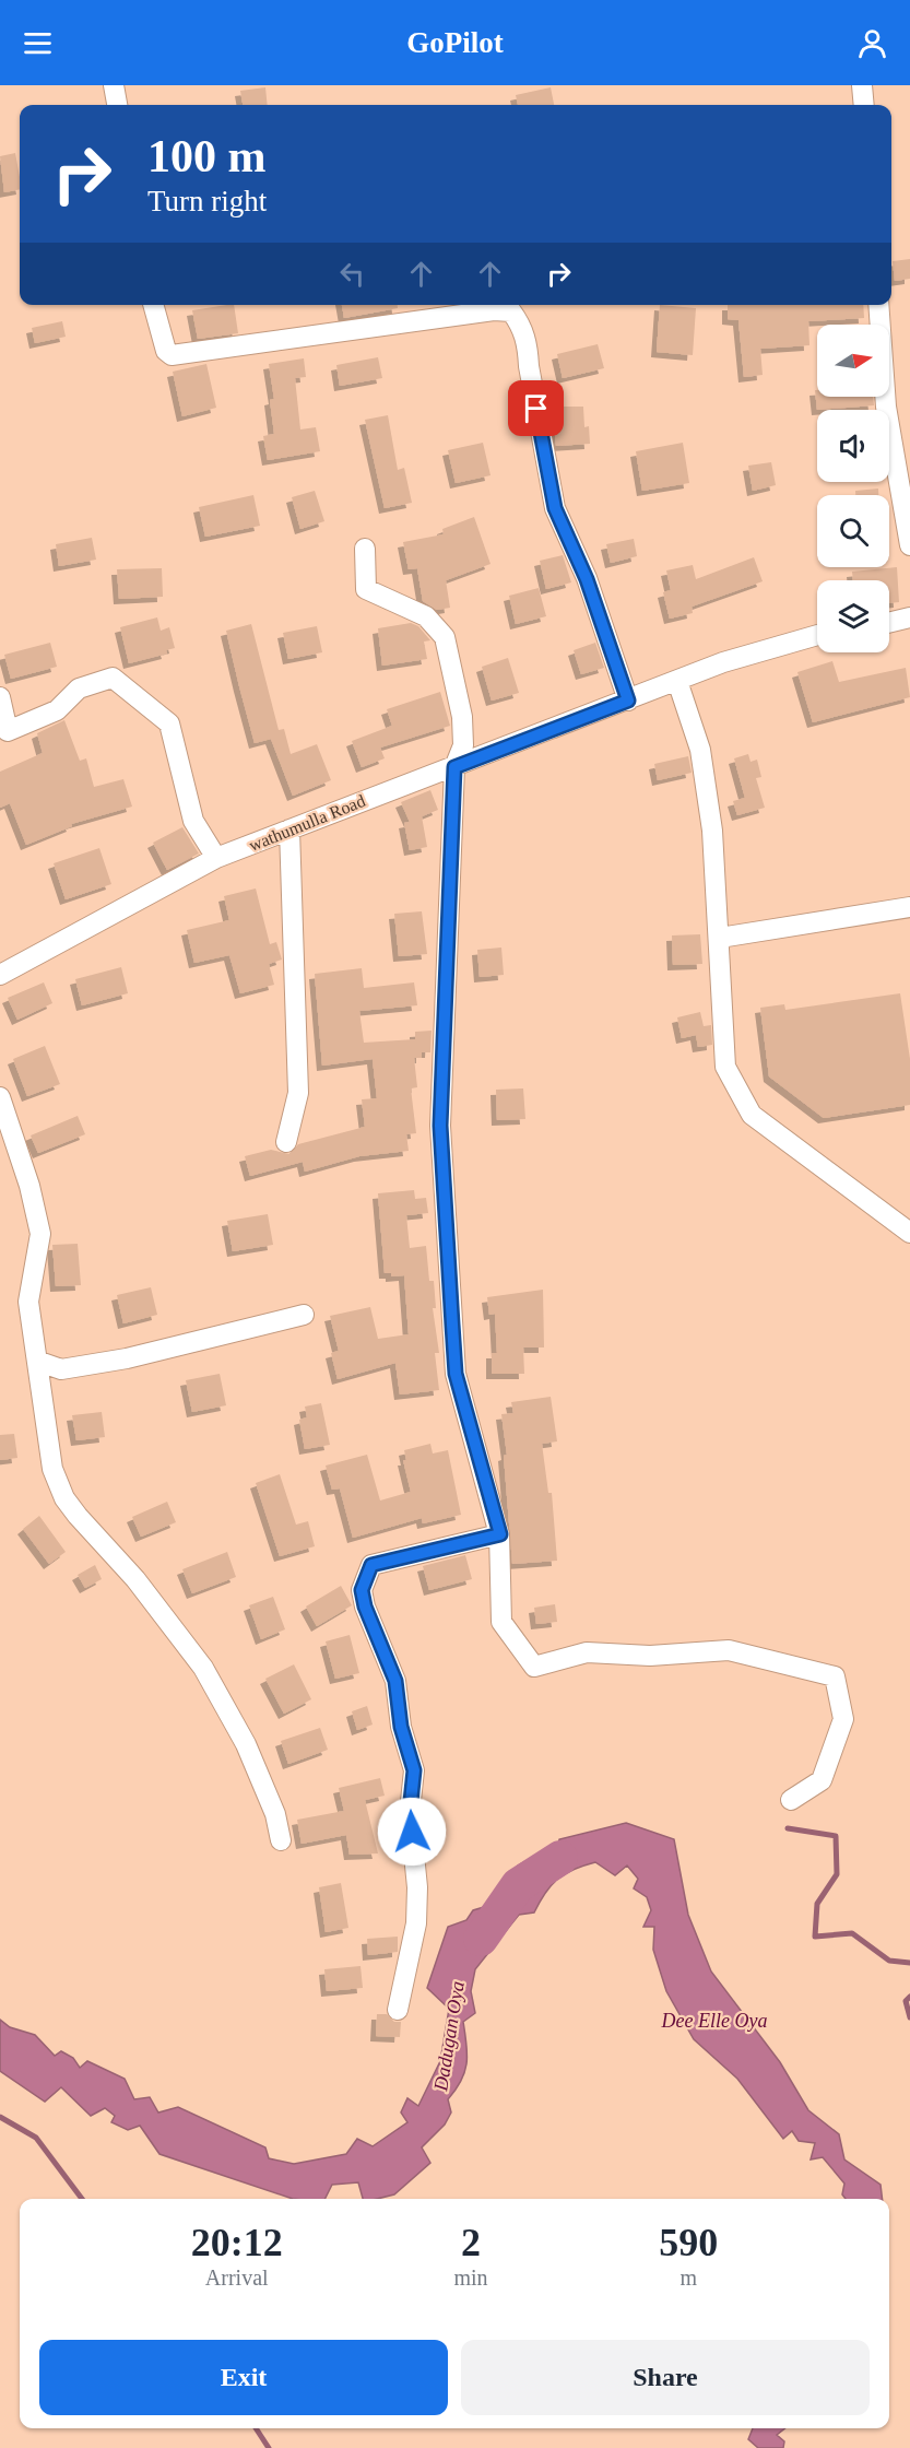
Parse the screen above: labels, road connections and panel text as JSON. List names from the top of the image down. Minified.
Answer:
{"streets":{"street":["wathumulla Road"]},"water":["Dee Elle Oya","Dadugan Oya"],"north":"right","page":{"header":"GoPilot","turn":["100 m","Turn right"],"eta":["20:12","Arrival","2","min","590","m"],"buttons":["Exit","Share"]}}
